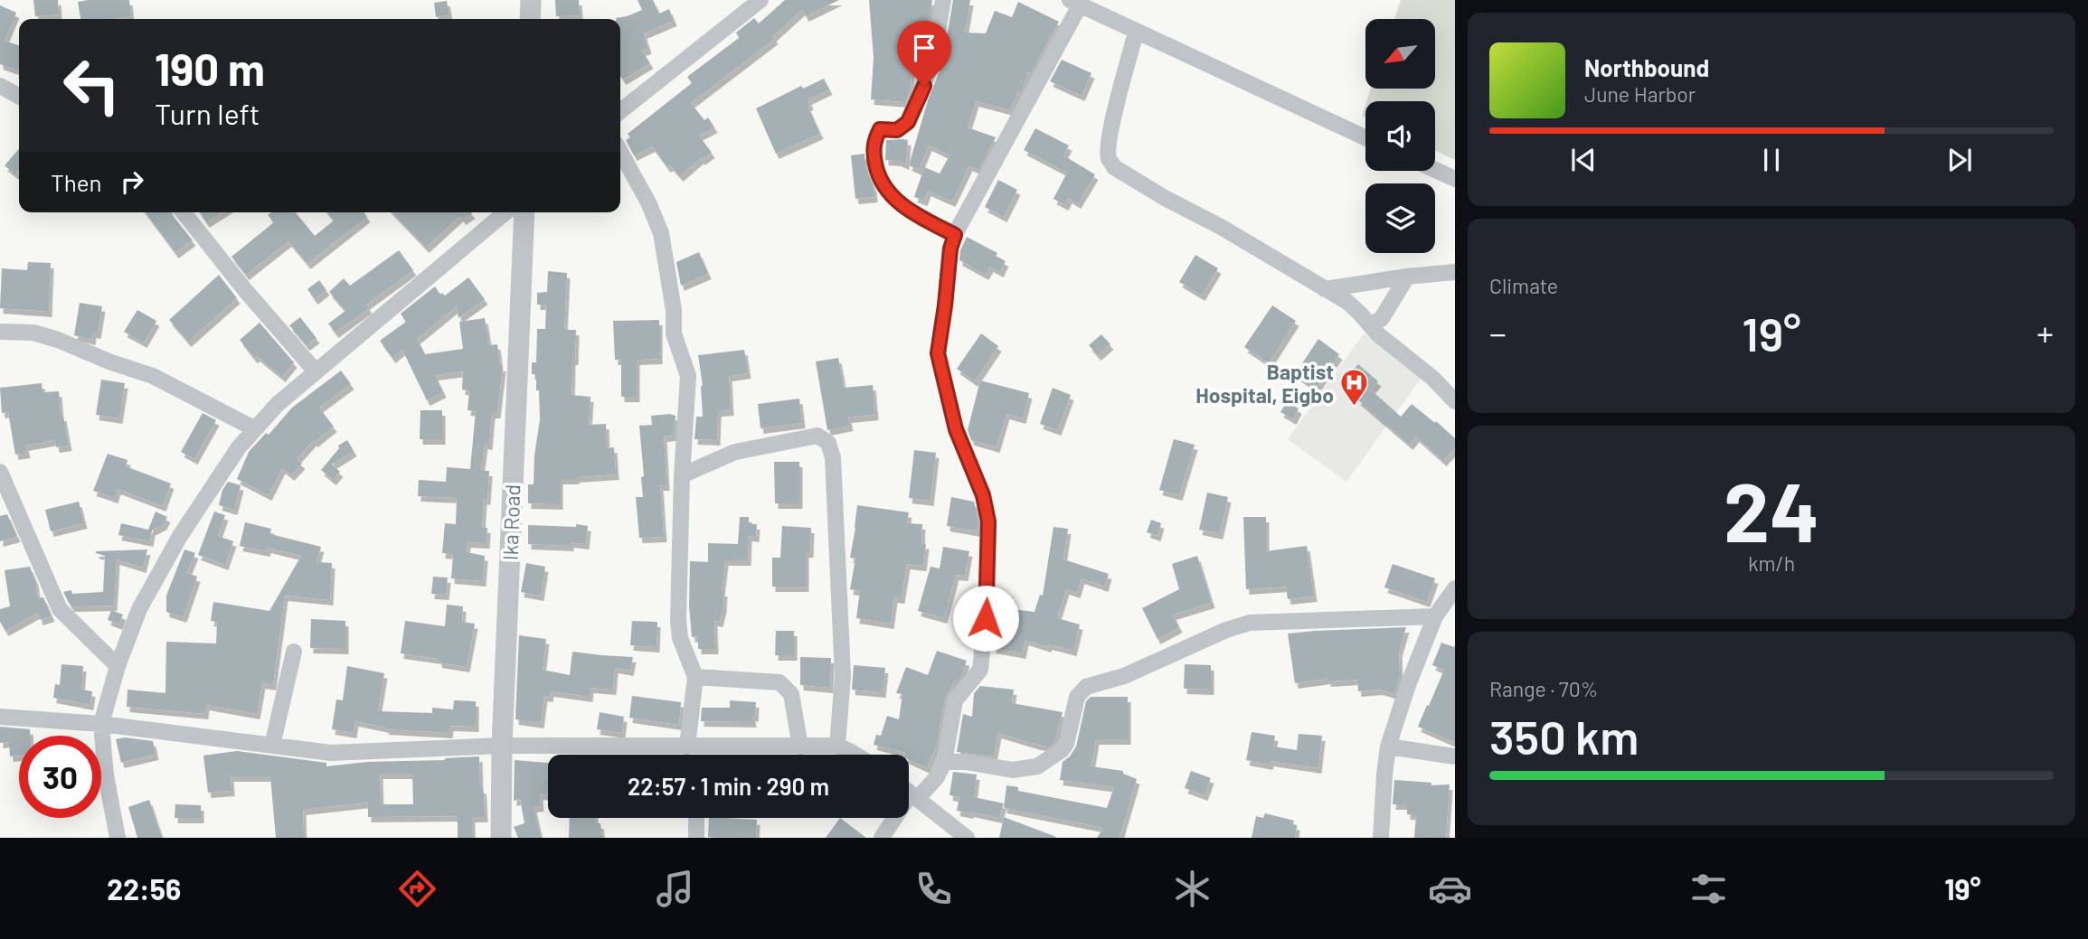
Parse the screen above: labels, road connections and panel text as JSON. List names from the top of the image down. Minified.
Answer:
{"streets":{"street":["Ika Road"]},"places":{"hospital":["Baptist Hospital, Eigbo"]},"north":"bottom left","page":{"turn":["190 m","Turn left"],"song":["Northbound","June Harbor"],"then":"Then","tile":["Climate",["24","km/h"],["Range · 70%","350 km"]],"heat":["−","19°","+"],"limit":"30","trip":"22:57 · 1 min · 290 m","tabs":["22:56","19°"]}}
